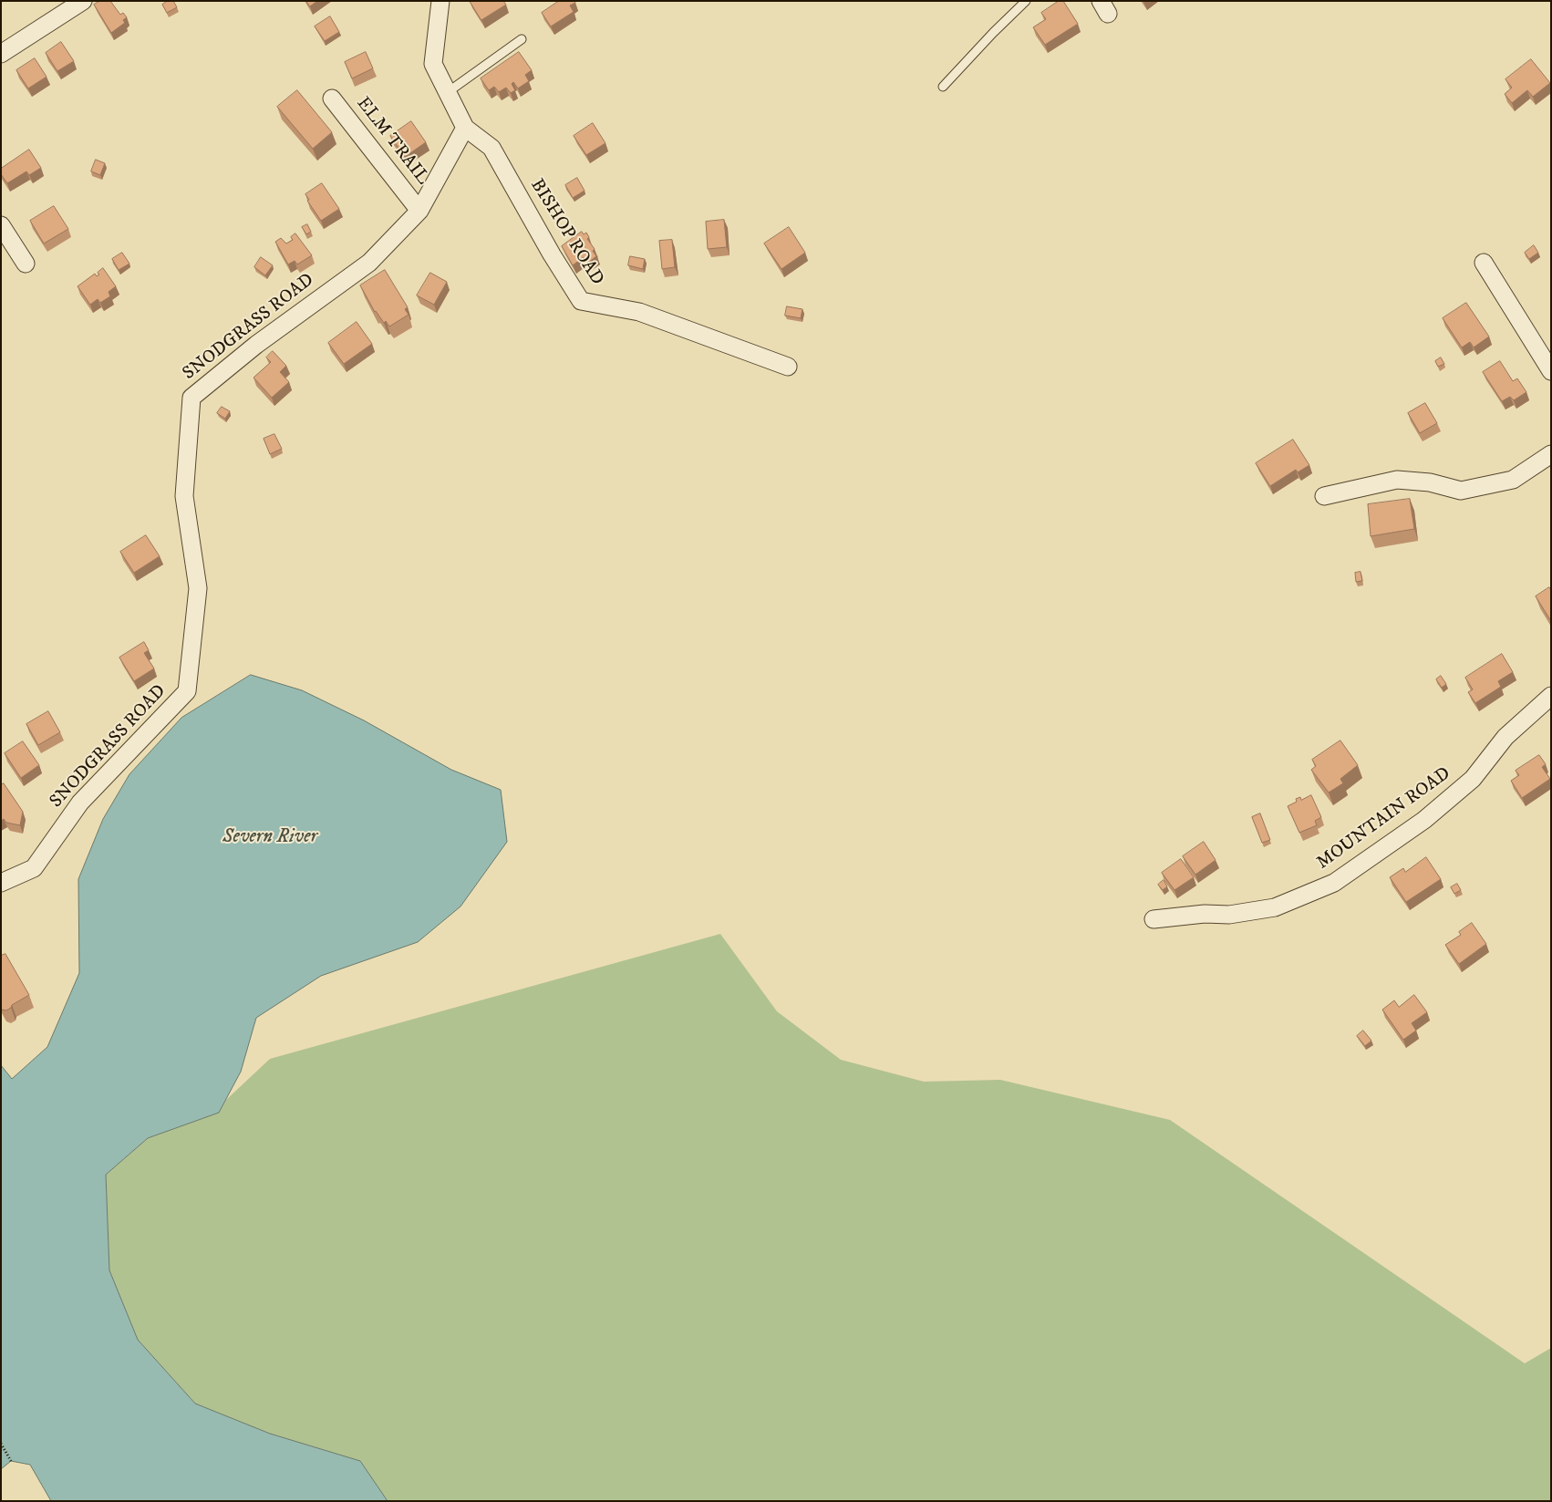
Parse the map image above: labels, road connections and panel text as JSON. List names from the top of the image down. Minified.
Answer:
{"streets":{"street":["ELM TRAIL","BISHOP ROAD","SNODGRASS ROAD","MOUNTAIN ROAD"]},"crossings":[["ELM TRAIL","SNODGRASS ROAD"],["BISHOP ROAD","SNODGRASS ROAD"]],"water":["Severn River"]}
